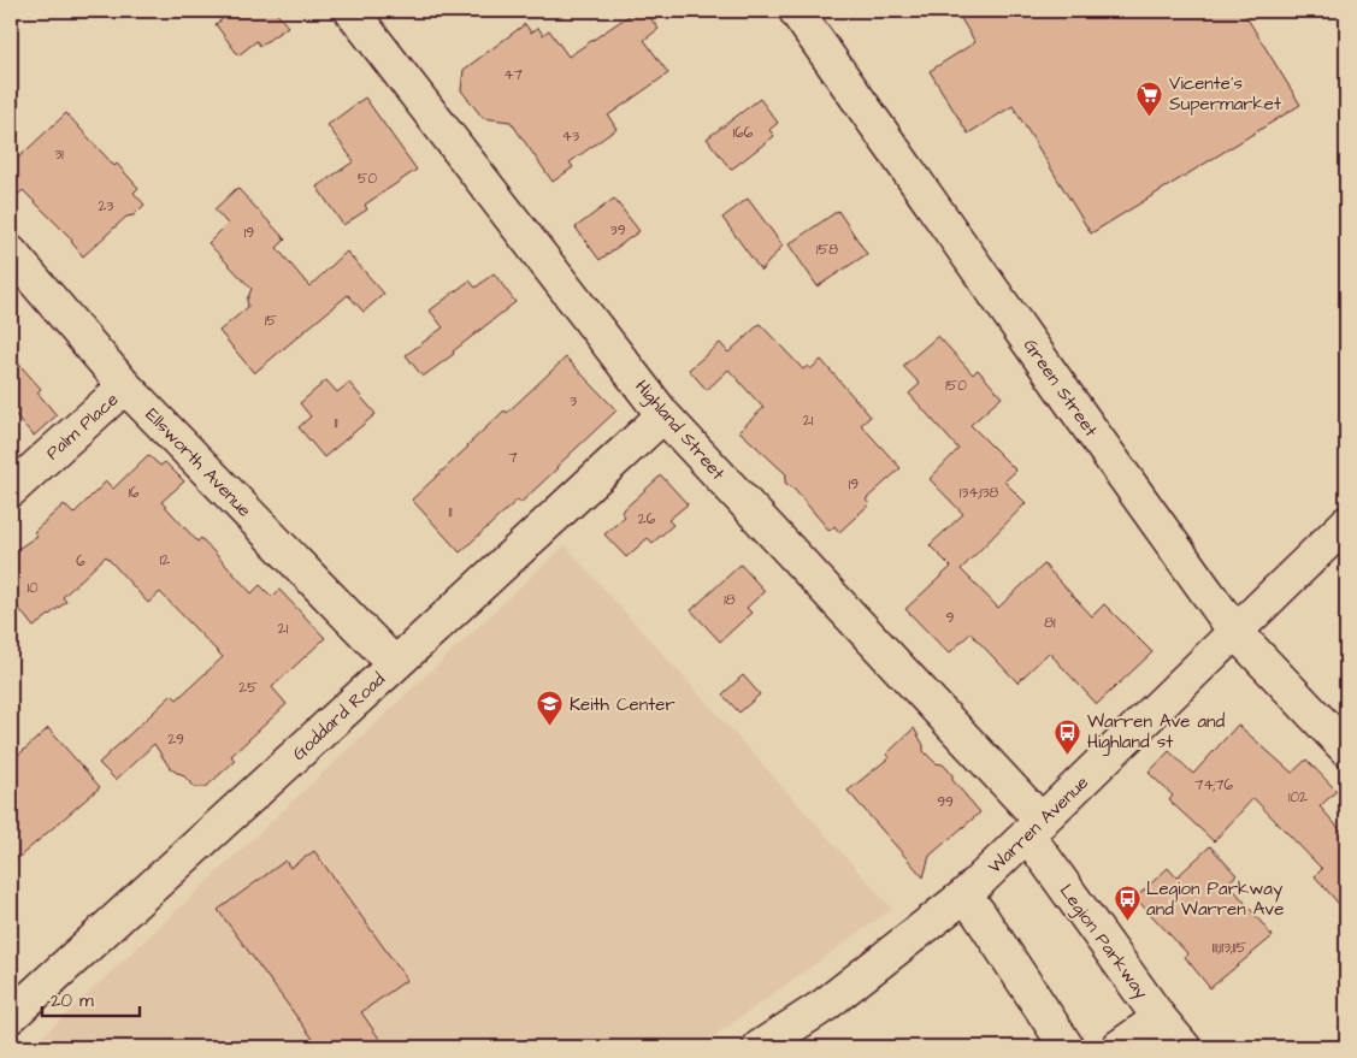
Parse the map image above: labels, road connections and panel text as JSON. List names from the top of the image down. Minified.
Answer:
{"streets":{"street":["Green Street","Palm Place","Highland Street","Ellsworth Avenue","Goddard Road","Warren Avenue","Legion Parkway"]},"crossings":[["Green Street","Warren Avenue"],["Palm Place","Ellsworth Avenue"],["Highland Street","Goddard Road"],["Highland Street","Warren Avenue"],["Highland Street","Legion Parkway"],["Ellsworth Avenue","Goddard Road"],["Warren Avenue","Legion Parkway"]],"places":{"supermarket":["Vicente's Supermarket"],"school or university":["Keith Center"],"bus stop":["Warren Ave and Highland st","Legion Parkway and Warren Ave"]},"house_numbers":["47","166","43","31","50","23","39","19","158","15","150","3","21","11","7","19","16","134;138","11","26","12","6","10","18","9","81","21","25","29","74;76","102","99","111;113;115"],"scale_bar":"20 m"}
